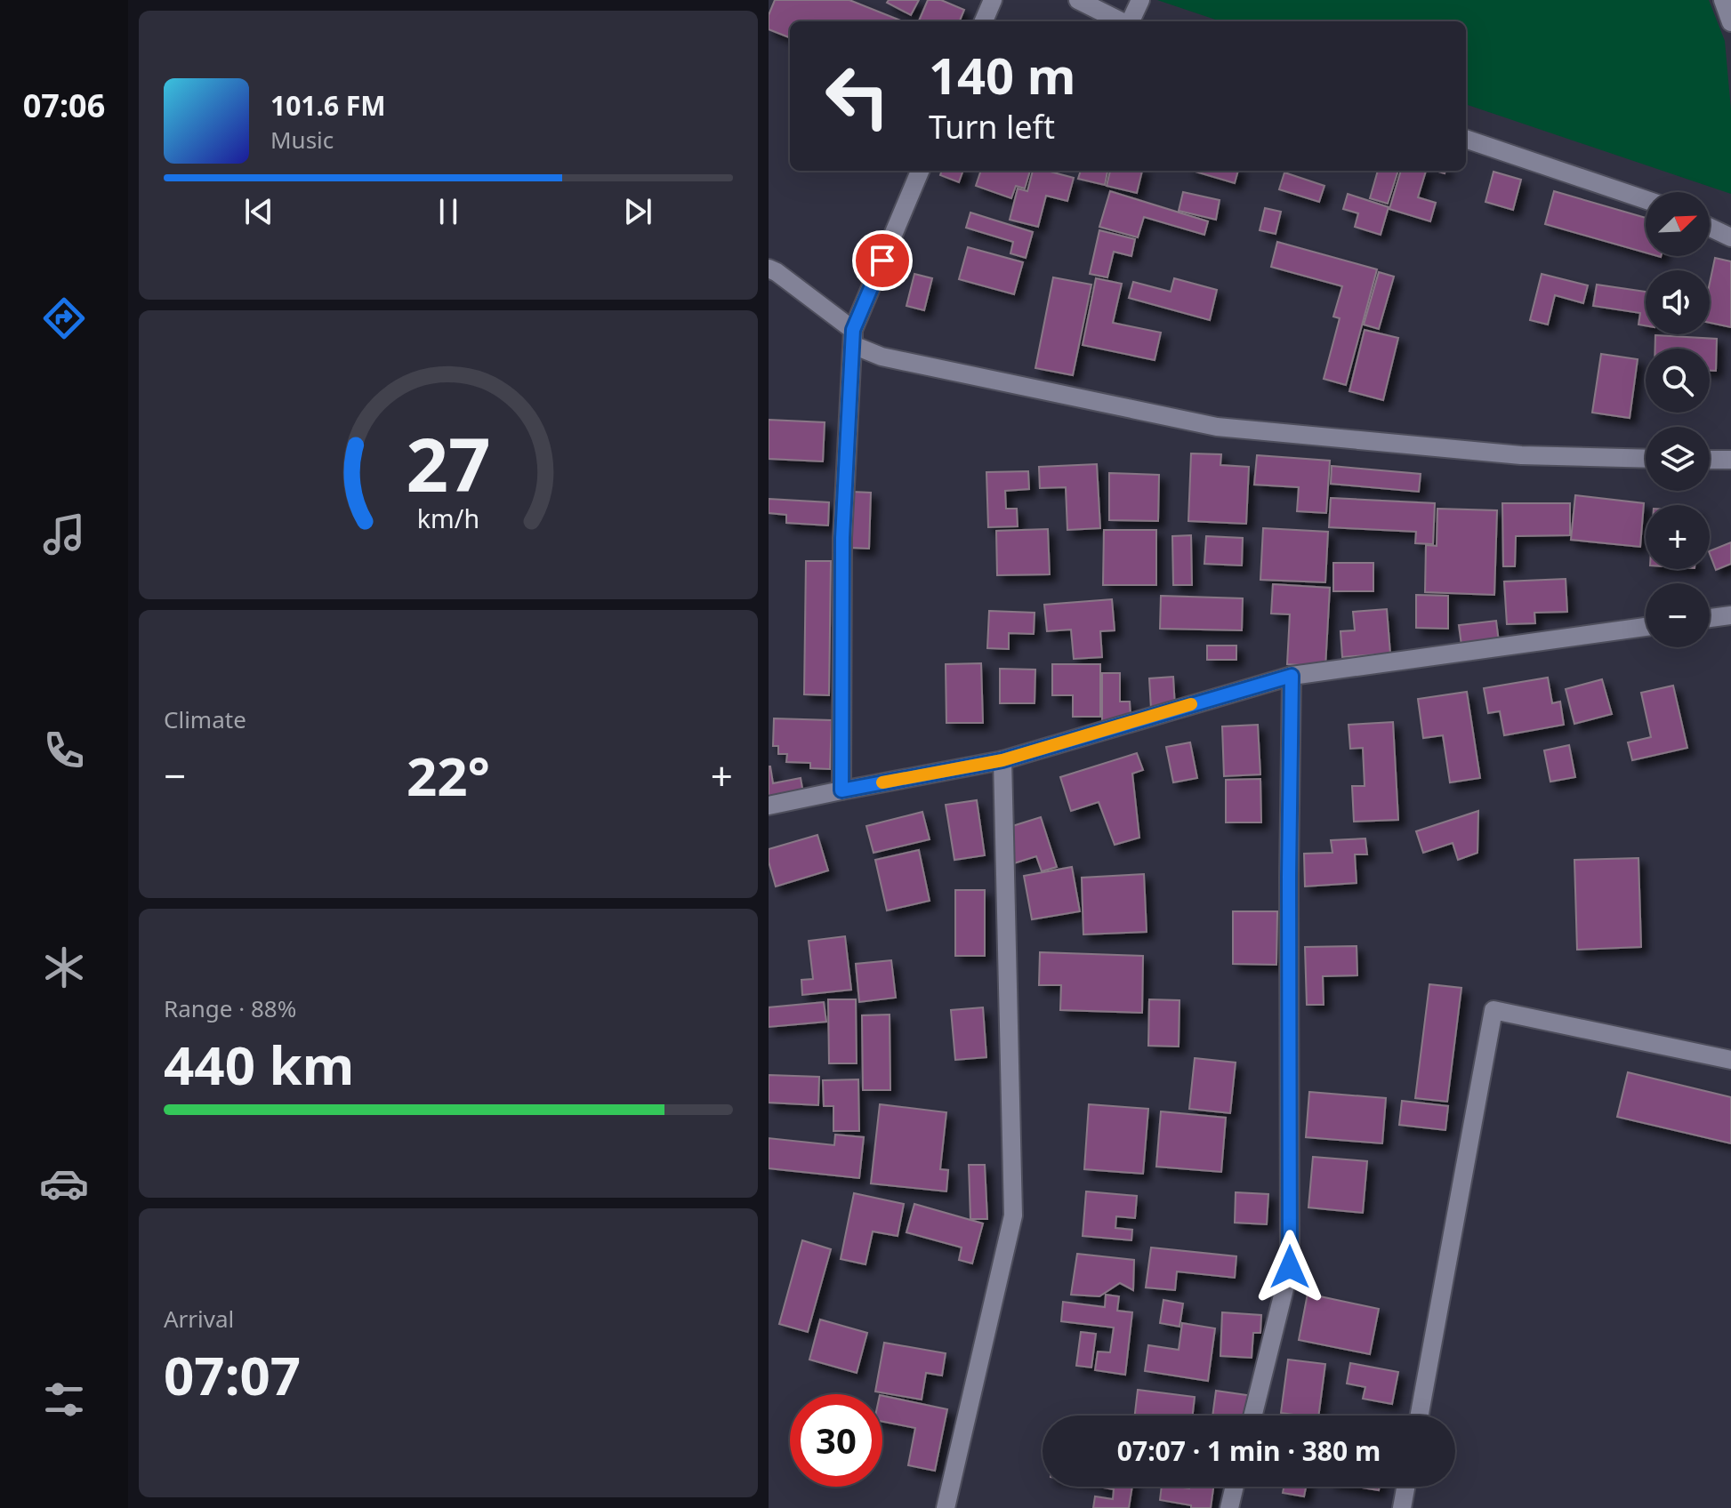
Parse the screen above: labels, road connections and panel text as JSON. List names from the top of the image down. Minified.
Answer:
{"north":"top right","page":{"tabs":"07:06","turn":["140 m","Turn left"],"song":["101.6 FM","Music"],"map_buttons":["+","−"],"tile":["Climate",["Range · 88%","440 km"],["Arrival","07:07"]],"heat":["−","22°","+"],"limit":"30","trip":"07:07 · 1 min · 380 m","gauge":["27","km/h"]}}
